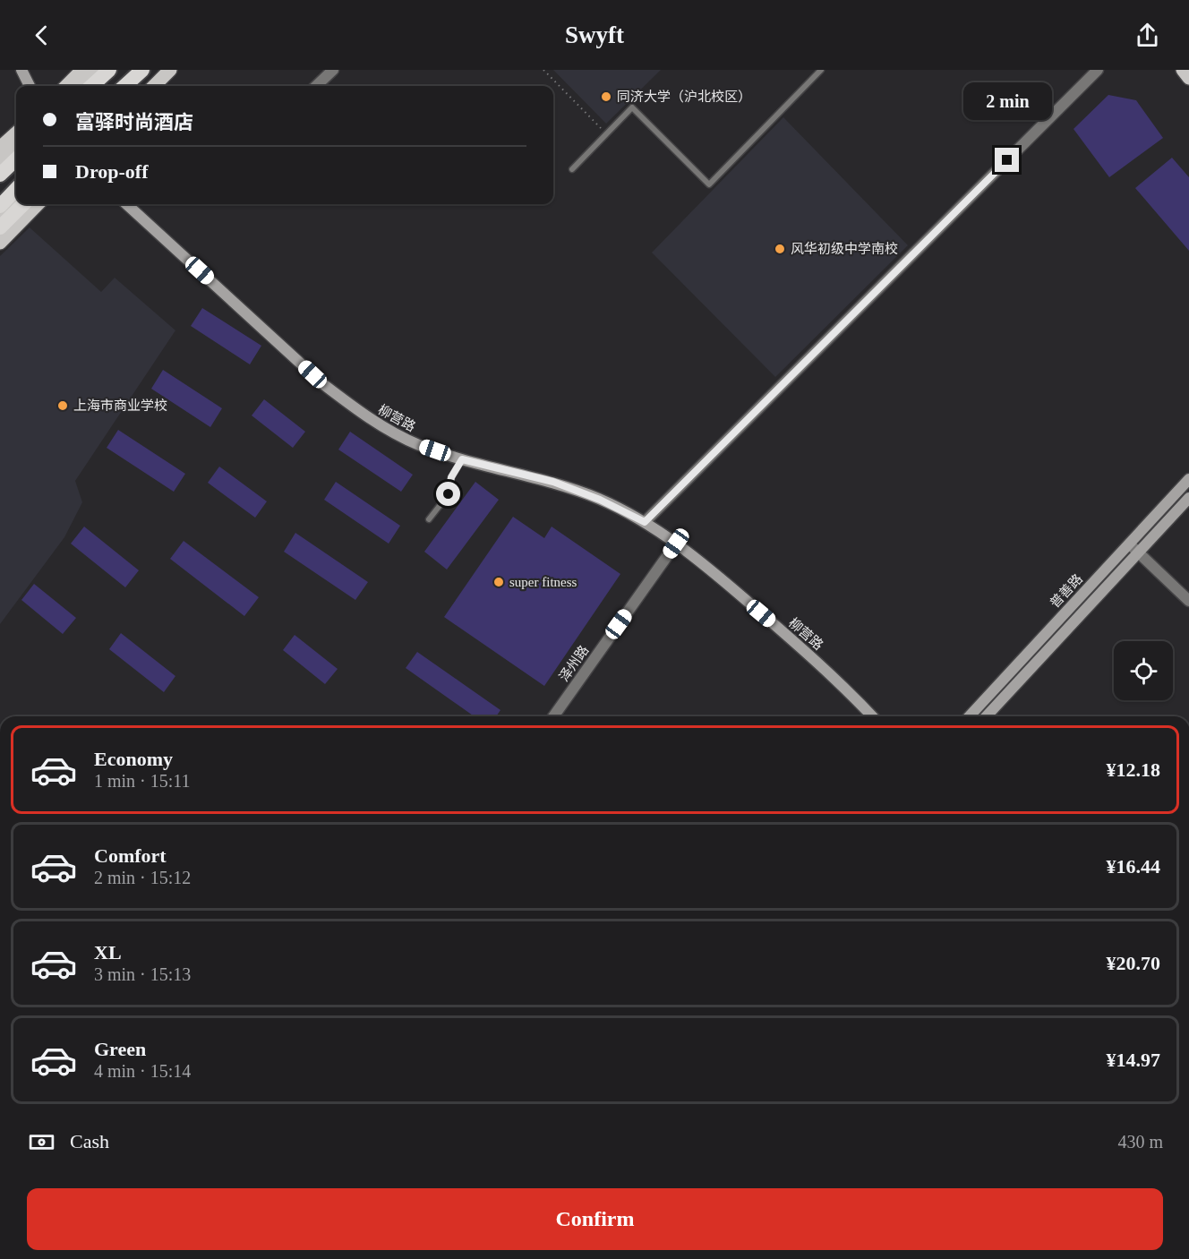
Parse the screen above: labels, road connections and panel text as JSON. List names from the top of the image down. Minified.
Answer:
{"streets":{"main road":["柳营路","普善路"],"street":["泽州路"]},"crossings":[["柳营路","泽州路"]],"places":["同济大学（沪北校区）","风华初级中学南校","上海市商业学校","super fitness"],"page":{"header":"Swyft","bubble":"2 min","banner":["富驿时尚酒店","Drop-off"],"list":[{"name":"Economy","note":"1 min · 15:11","value":"¥12.18"},{"name":"Comfort","note":"2 min · 15:12","value":"¥16.44"},{"name":"XL","note":"3 min · 15:13","value":"¥20.70"},{"name":"Green","note":"4 min · 15:14","value":"¥14.97"}],"pay":["Cash","430 m"],"buttons":"Confirm"}}
